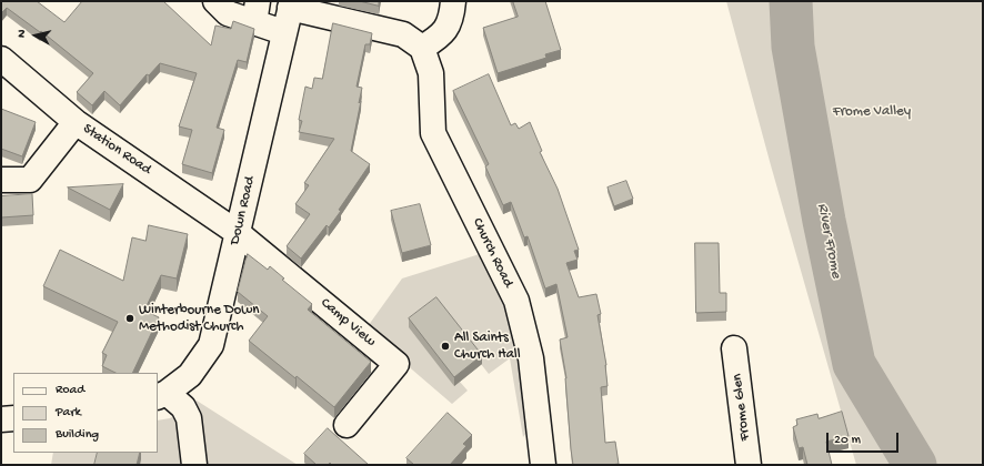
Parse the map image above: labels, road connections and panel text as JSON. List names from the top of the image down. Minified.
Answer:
{"streets":{"street":["Station Road","Down Road","Church Road","Camp View","Frome Glen"]},"crossings":[["Station Road","Down Road"],["Station Road","Camp View"],["Down Road","Camp View"]],"water":["River Frome"],"parks":["Frome Valley"],"places":["Winterbourne Down Methodist Church","All Saints Church Hall"],"legend":["Road","Park","Building"],"scale_bar":"20 m","north":"left"}
